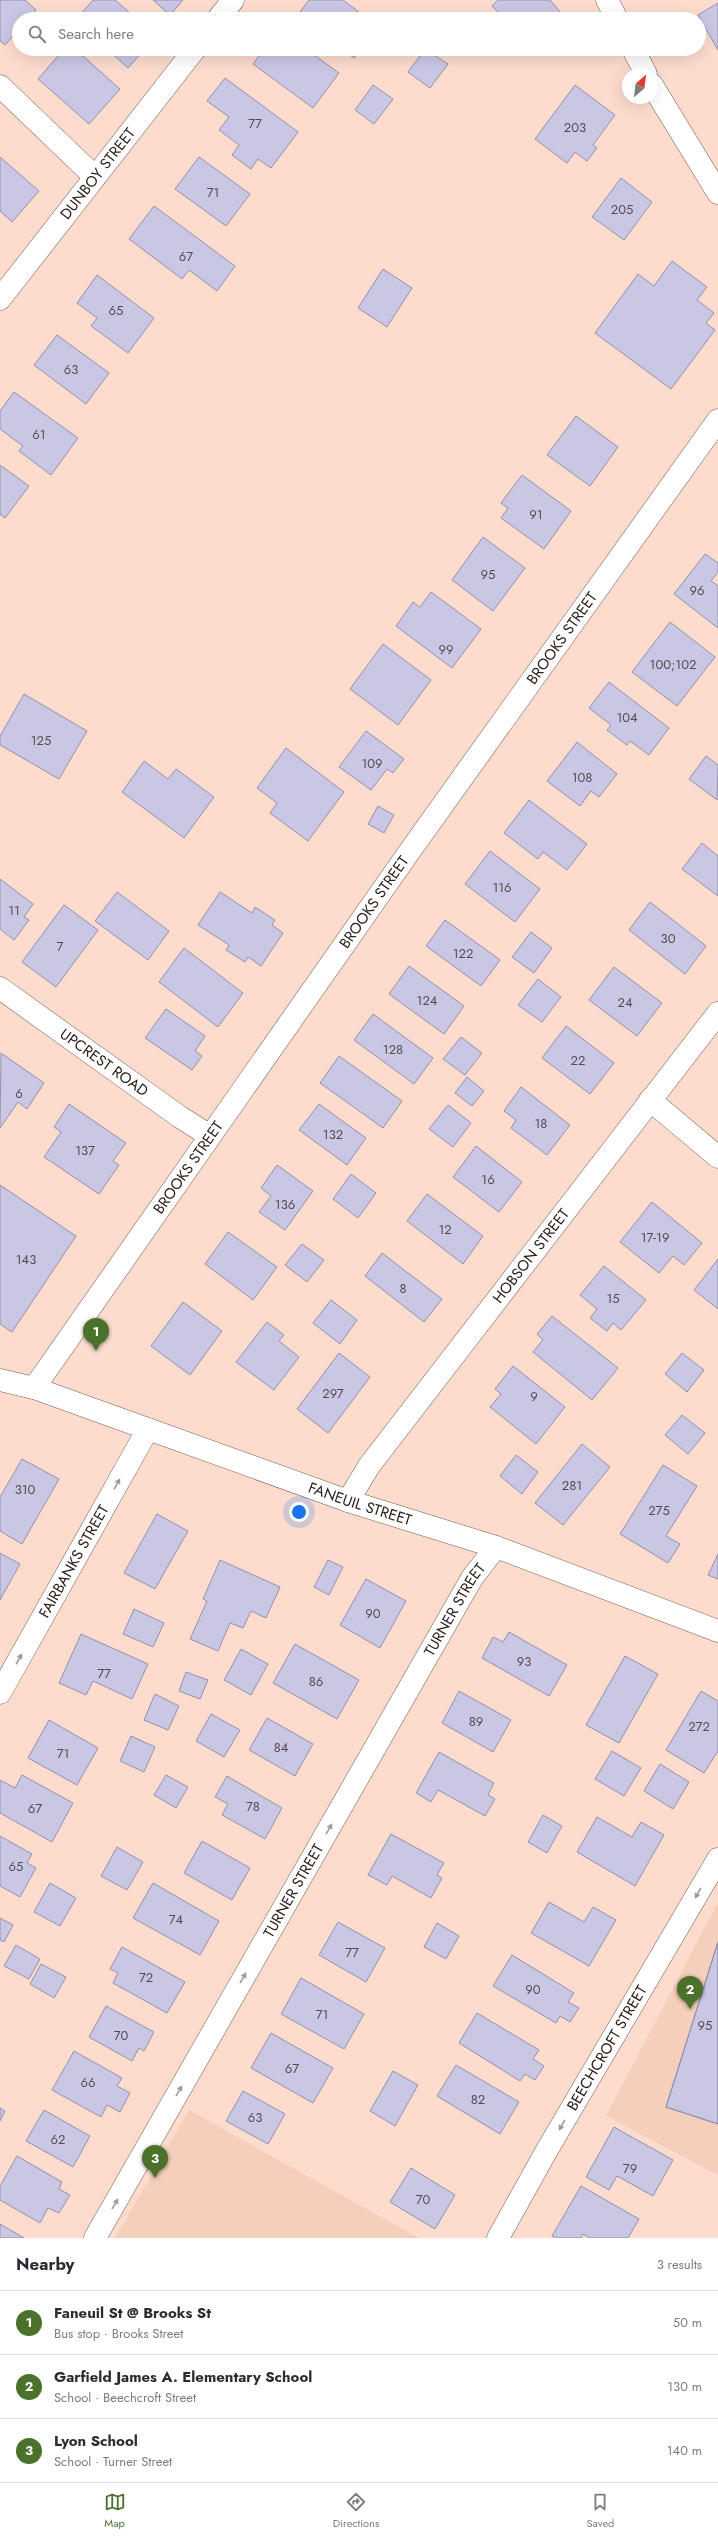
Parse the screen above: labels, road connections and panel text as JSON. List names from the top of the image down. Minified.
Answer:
{"streets":{"street":["DUNBOY STREET","BROOKS STREET","UPCREST ROAD","HOBSON STREET","FANEUIL STREET","FAIRBANKS STREET","TURNER STREET","BEECHCROFT STREET"]},"crossings":[["BROOKS STREET","UPCREST ROAD"],["BROOKS STREET","FANEUIL STREET"],["HOBSON STREET","FANEUIL STREET"],["FANEUIL STREET","FAIRBANKS STREET"],["FANEUIL STREET","TURNER STREET"]],"one_way":["FAIRBANKS STREET","TURNER STREET","BEECHCROFT STREET"],"house_numbers":["77","203","71","205","67","65","63","61","91","95","96","99","100;102","104","125","109","108","116","11","30","7","122","124","24","128","22","6","18","132","137","16","136","12","17-19","143","8","15","297","9","281","310","275","90","93","77","86","89","272","84","71","78","67","65","74","77","72","90","71","95","70","67","66","82","63","62","79","70"],"north":"top right","page":{"search":"Search here","pins":["1","2","3"],"heading":["Nearby","3 results"],"list":[{"mark":"1","name":"Faneuil St @ Brooks St","note":"Bus stop · Brooks Street","value":"50 m"},{"mark":"2","name":"Garfield James A. Elementary School","note":"School · Beechcroft Street","value":"130 m"},{"mark":"3","name":"Lyon School","note":"School · Turner Street","value":"140 m"}],"nav":["Map","Directions","Saved"]}}
